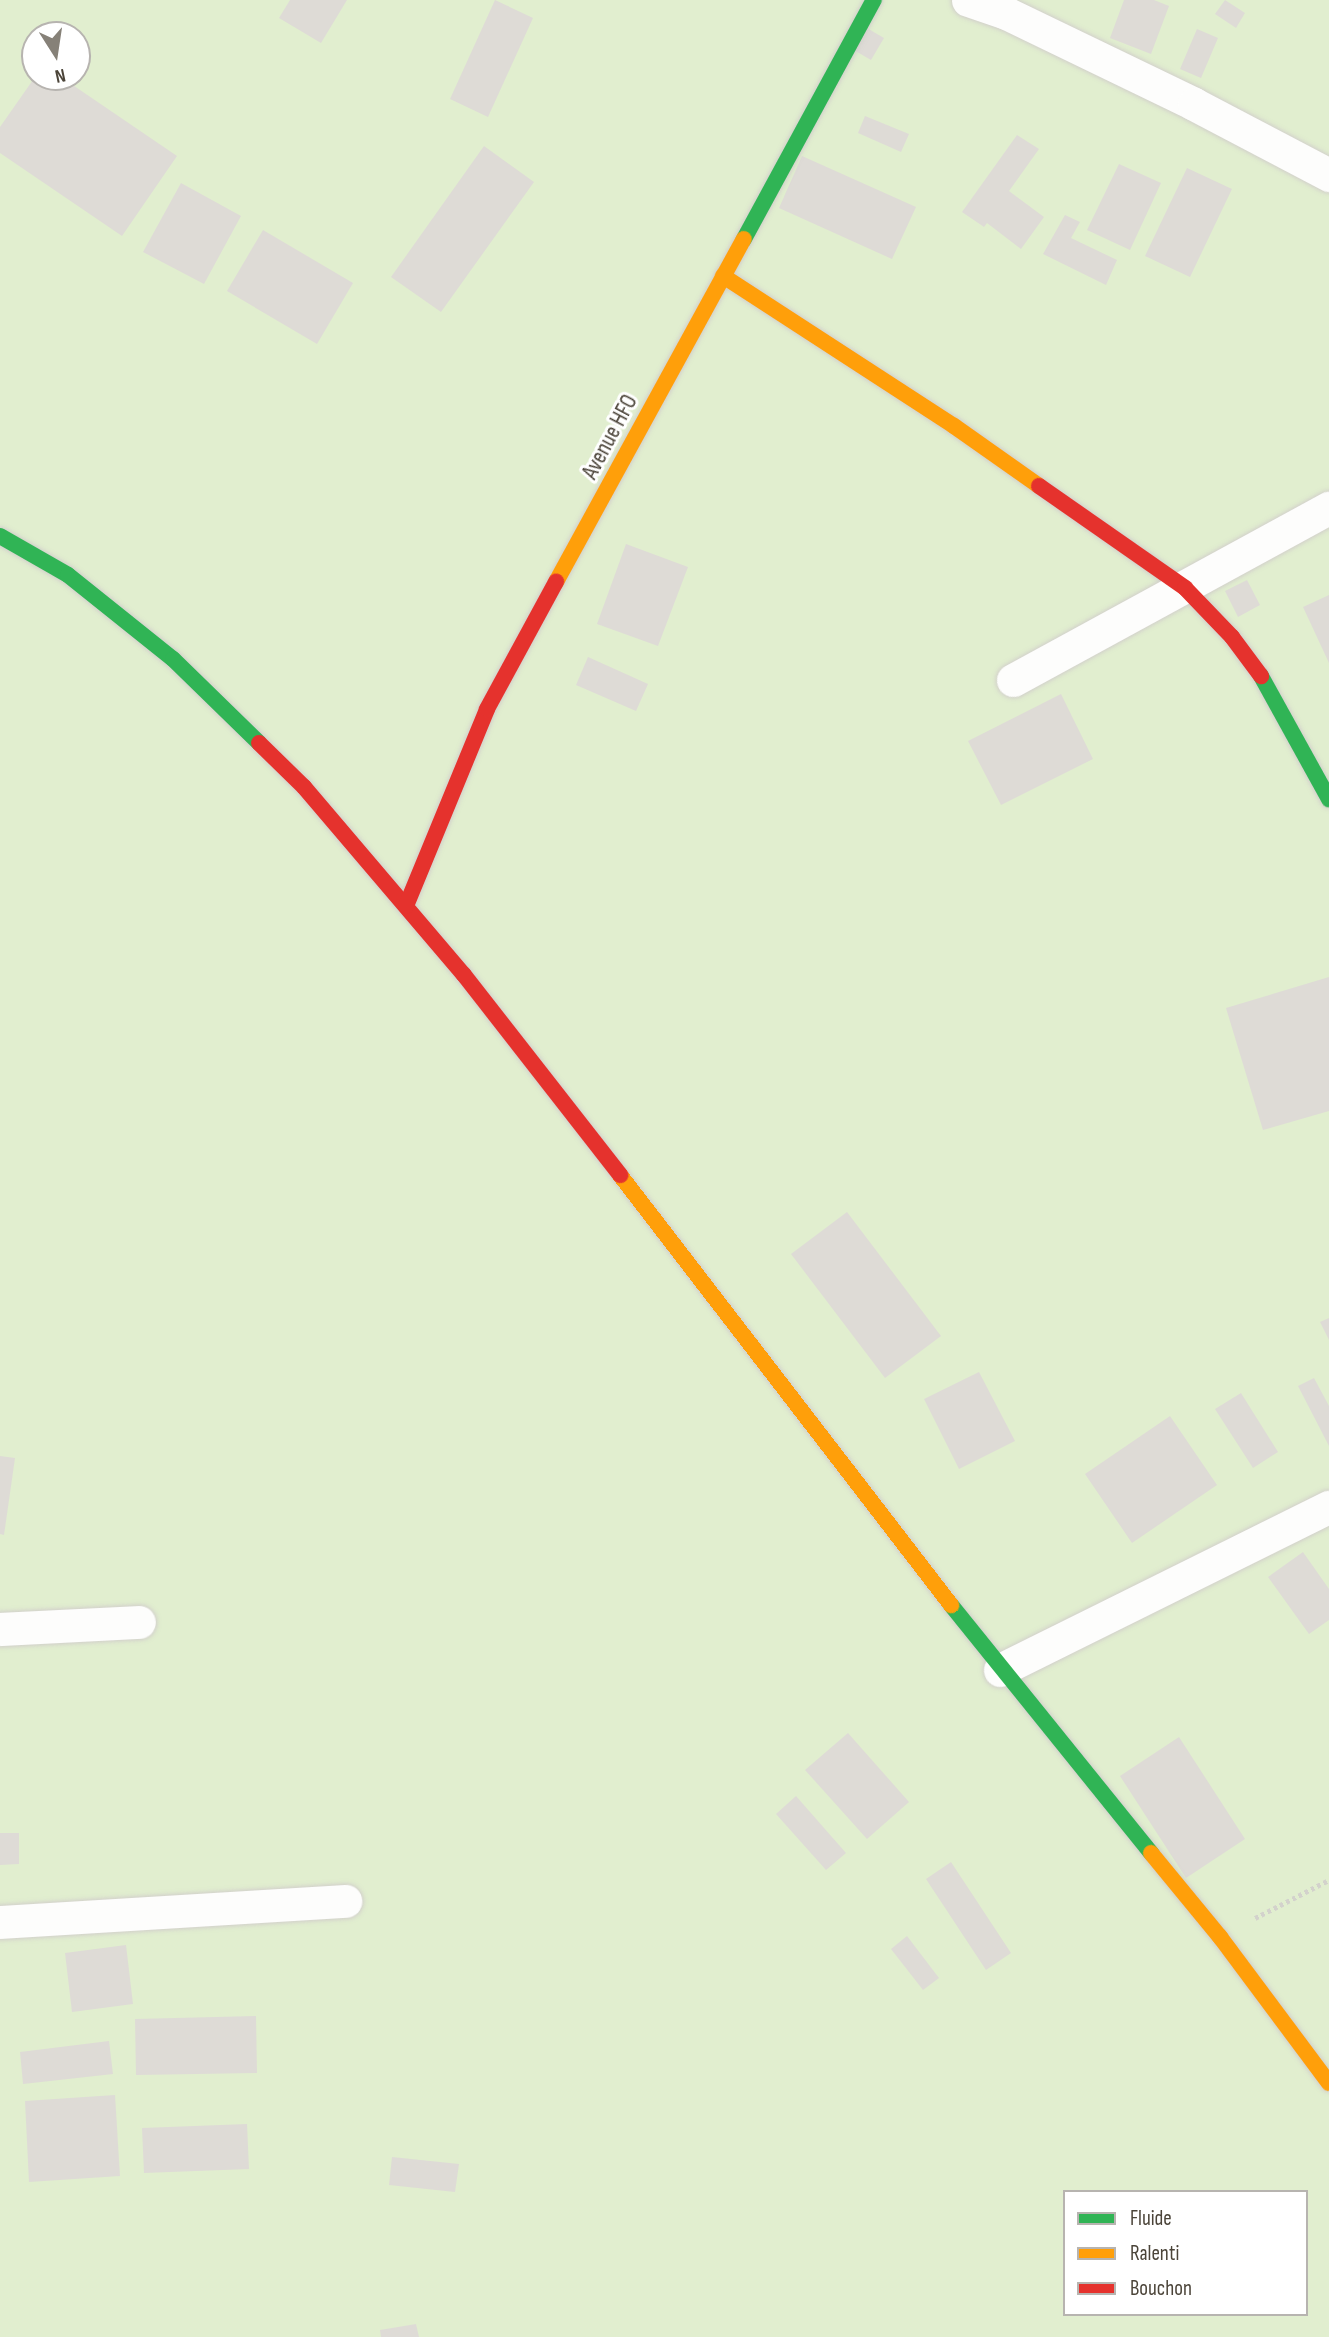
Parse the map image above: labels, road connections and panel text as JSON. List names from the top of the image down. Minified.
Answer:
{"streets":{"street":["Avenue HFO"]},"legend":["Fluide","Ralenti","Bouchon"],"north":"bottom"}
